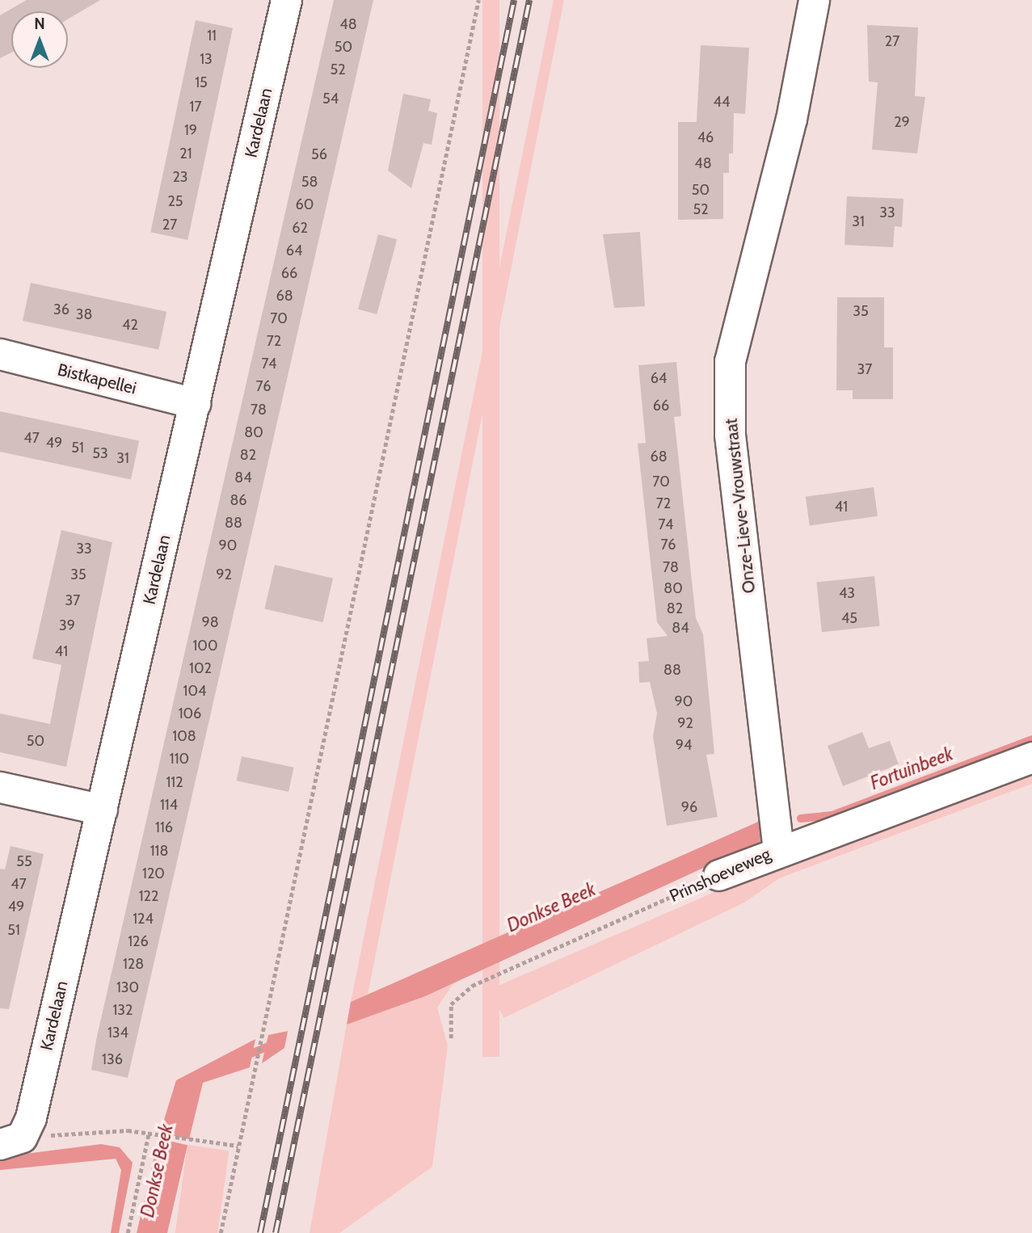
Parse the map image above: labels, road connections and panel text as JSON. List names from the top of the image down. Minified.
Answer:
{"streets":{"street":["Kardelaan","Bistkapellei","Onze-Lieve-Vrouwstraat","Prinshoeveweg"]},"crossings":[["Kardelaan","Bistkapellei"],["Onze-Lieve-Vrouwstraat","Prinshoeveweg"]],"water":["Fortuinbeek","Donkse Beek"],"house_numbers":["48","11","27","50","13","52","15","54","44","17","29","19","46","21","56","48","23","58","50","25","60","52","33","31","27","62","64","66","68","36","35","38","70","42","72","74","37","64","76","66","78","80","47","49","51","53","82","68","31","84","70","86","72","41","88","74","76","90","33","78","35","92","80","43","37","82","45","98","39","84","100","41","102","88","104","90","106","92","108","50","94","110","112","114","96","116","118","55","120","47","122","49","124","51","126","128","130","132","134","136"],"north":"top"}
